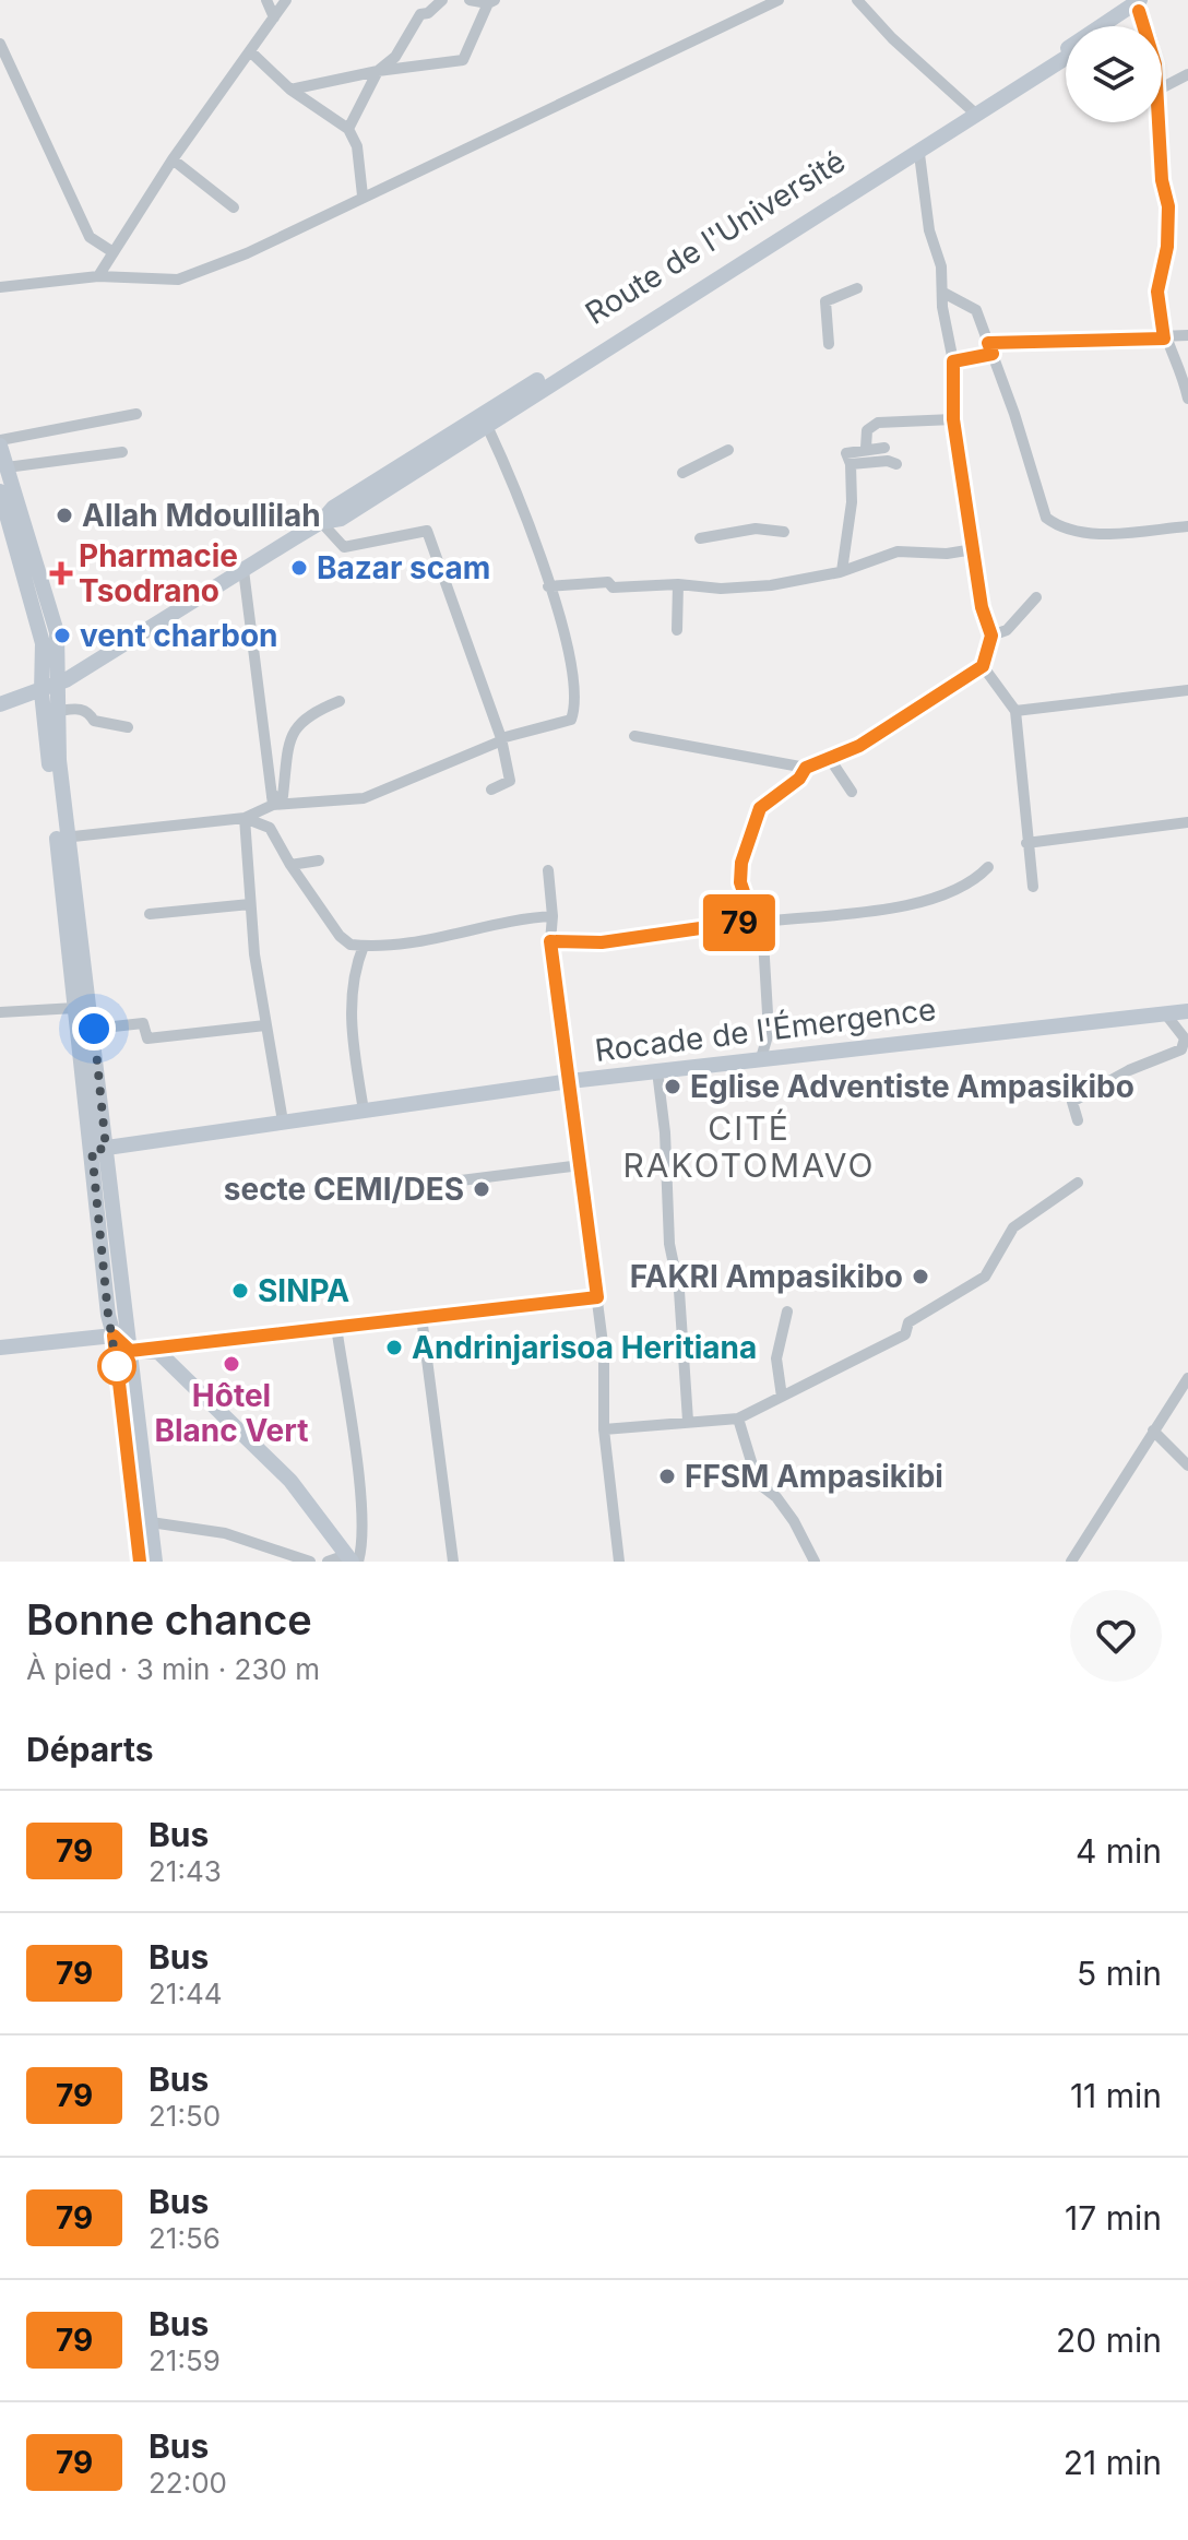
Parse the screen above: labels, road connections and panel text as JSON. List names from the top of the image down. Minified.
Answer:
{"streets":{"main road":["Route de l'Université","Rocade de l'Émergence"]},"districts":["CITÉ RAKOTOMAVO"],"places":{"other":["Allah Mdoullilah","Bazar scam","vent charbon","Eglise Adventiste Ampasikibo","secte CEMI/DES","FAKRI Ampasikibo","SINPA","Andrinjarisoa Heritiana","Hôtel Blanc Vert","FFSM Ampasikibi"],"health":["Pharmacie Tsodrano"]},"lines":["bus line 79"],"page":{"on_map":"79","heading":[["Bonne chance","À pied · 3 min · 230 m"],"Départs"],"list":[{"mark":"79","name":"Bus","note":"21:43","value":"4 min"},{"mark":"79","name":"Bus","note":"21:44","value":"5 min"},{"mark":"79","name":"Bus","note":"21:50","value":"11 min"},{"mark":"79","name":"Bus","note":"21:56","value":"17 min"},{"mark":"79","name":"Bus","note":"21:59","value":"20 min"},{"mark":"79","name":"Bus","note":"22:00","value":"21 min"}]}}
